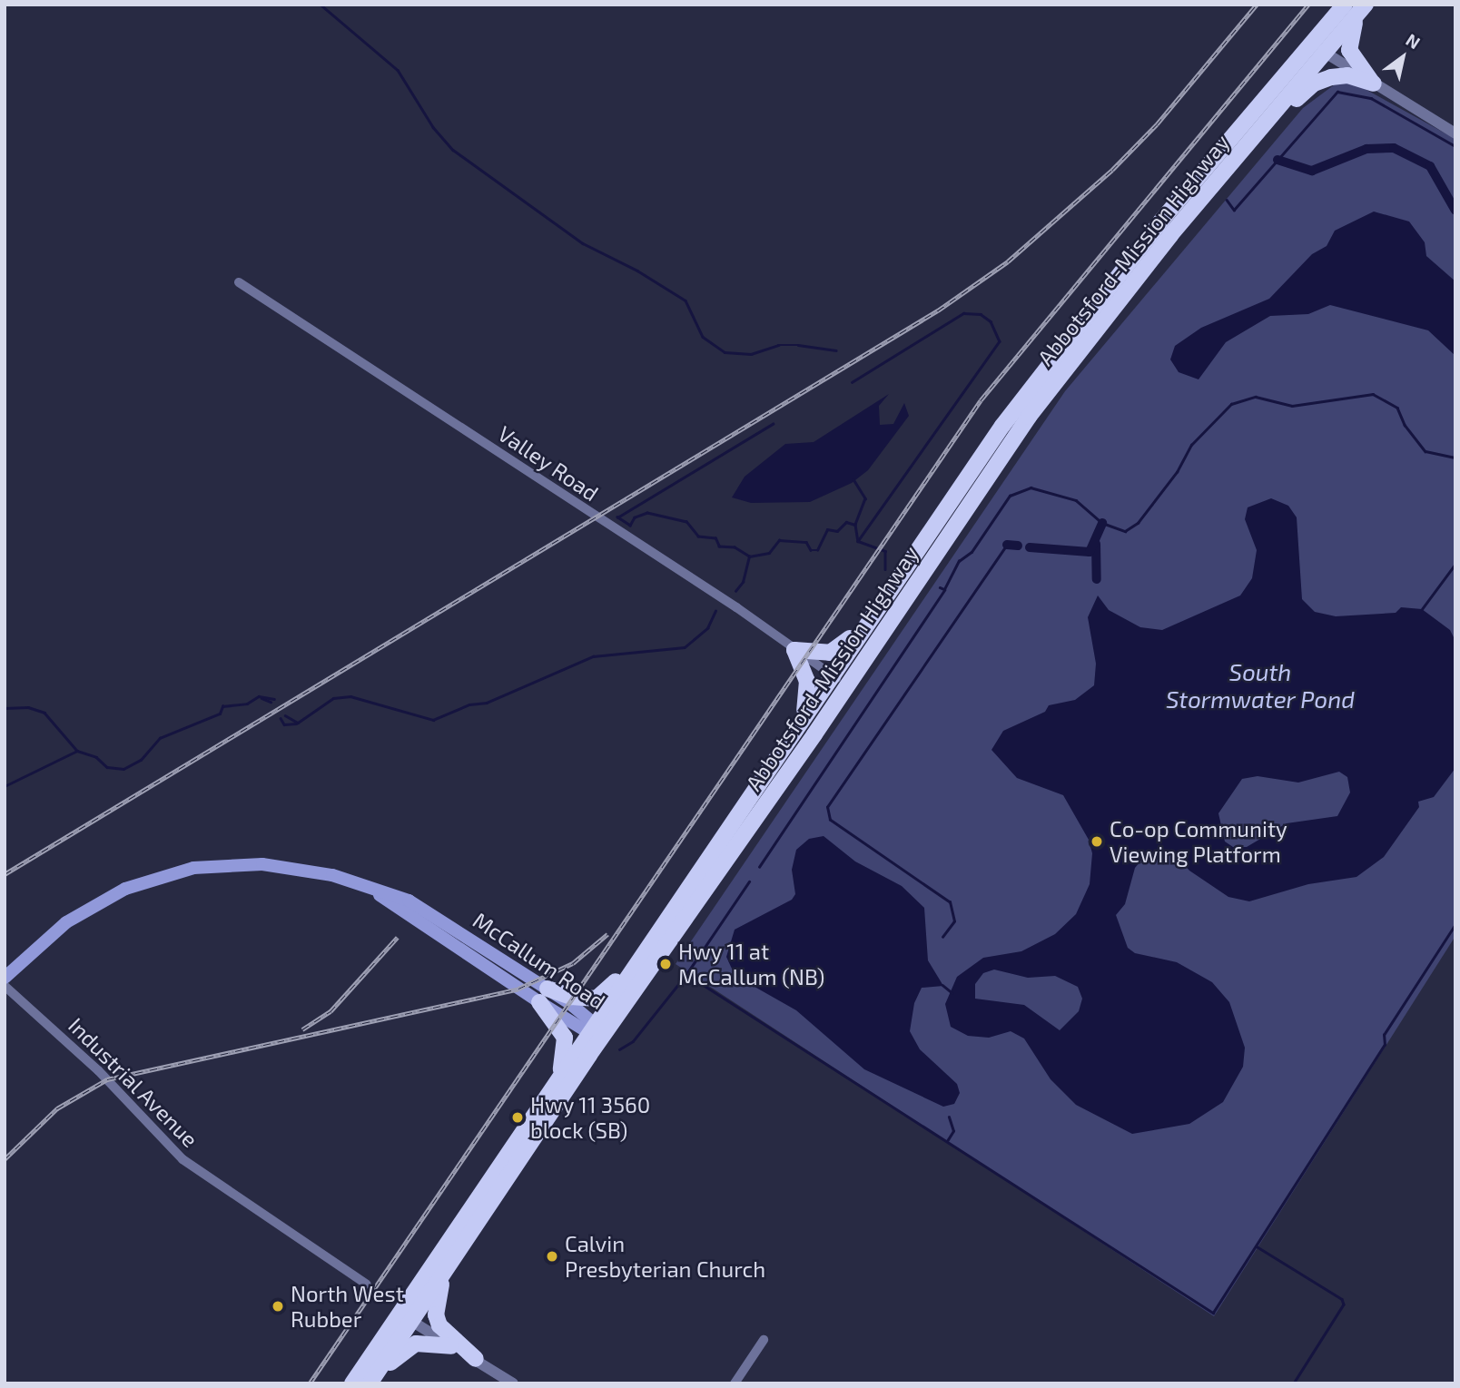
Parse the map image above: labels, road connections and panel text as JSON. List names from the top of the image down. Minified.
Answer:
{"streets":{"highway":["Abbotsford-Mission Highway"],"main road":["McCallum Road"],"street":["Valley Road","Industrial Avenue"]},"crossings":[["Abbotsford-Mission Highway","Valley Road"],["Abbotsford-Mission Highway","McCallum Road"]],"water":["South Stormwater Pond"],"places":["Co-op Community Viewing Platform","Hwy 11 at McCallum (NB)","Hwy 11 3560 block (SB)","Calvin Presbyterian Church","North West Rubber"],"north":"top right"}
